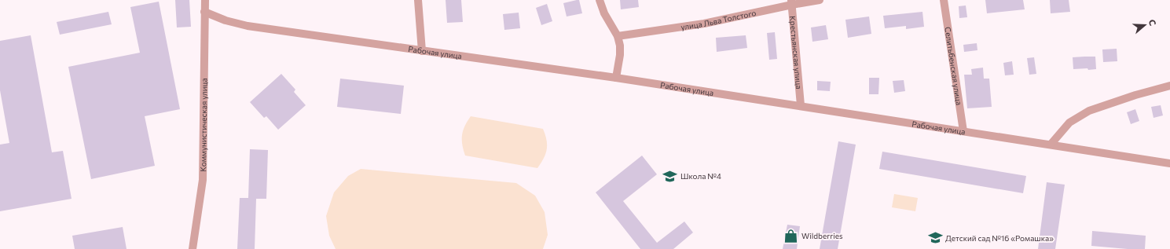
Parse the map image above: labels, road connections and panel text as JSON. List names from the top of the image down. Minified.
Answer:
{"streets":{"street":["улица Льва Толстого","Рабочая улица","Крестьянская улица","Селитьбенская улица","Коммунистическая улица"]},"crossings":[["улица Льва Толстого","Крестьянская улица"],["Рабочая улица","Крестьянская улица"],["Рабочая улица","Селитьбенская улица"],["Рабочая улица","Коммунистическая улица"]],"places":{"school or university":["Школа №4","Детский сад №16 «Ромашка»"],"shop":["Wildberries"]},"north":"right"}
